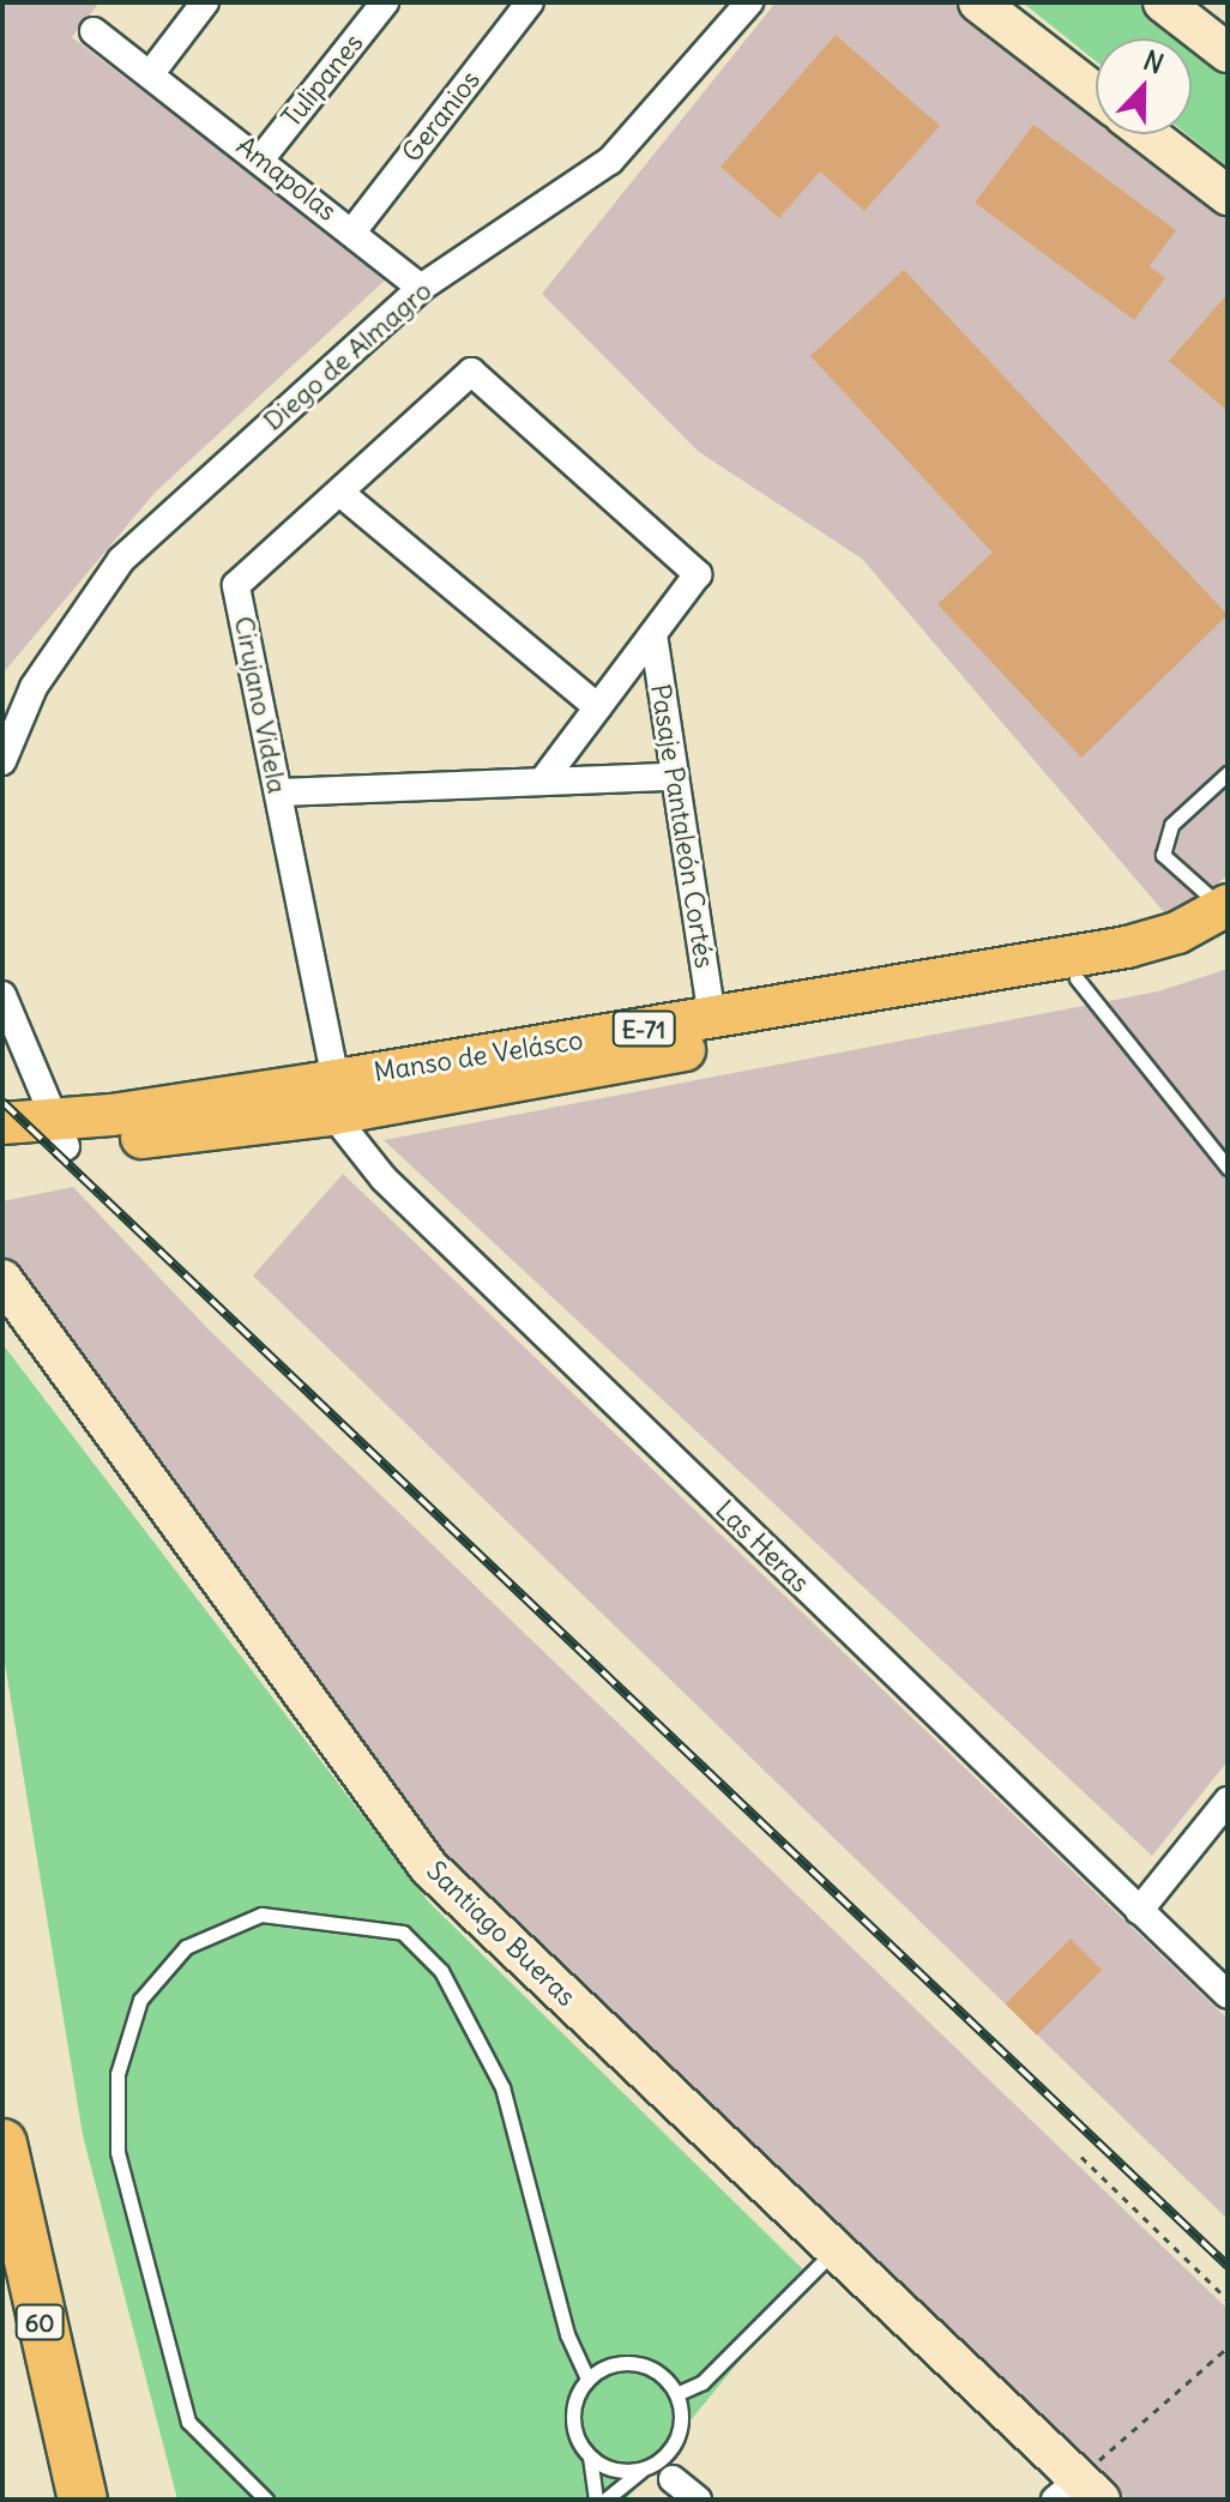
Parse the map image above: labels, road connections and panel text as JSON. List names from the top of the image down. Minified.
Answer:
{"streets":{"highway":["60"],"main road":["E-71","Manso de Velásco"],"street":["Tulipanes","Geranios","Amapolas","Diego de Almagro","Cirujano Videla","Pasaje Pantaleón Cortés","Las Heras","Santiago Bueras"]},"crossings":[["Tulipanes","Amapolas"],["Geranios","Amapolas"],["Amapolas","Diego de Almagro"],["Cirujano Videla","Pasaje Pantaleón Cortés"],["Cirujano Videla","Manso de Velásco"],["Cirujano Videla","Las Heras"],["Pasaje Pantaleón Cortés","Manso de Velásco"],["Manso de Velásco","Las Heras"]],"north":"top"}
